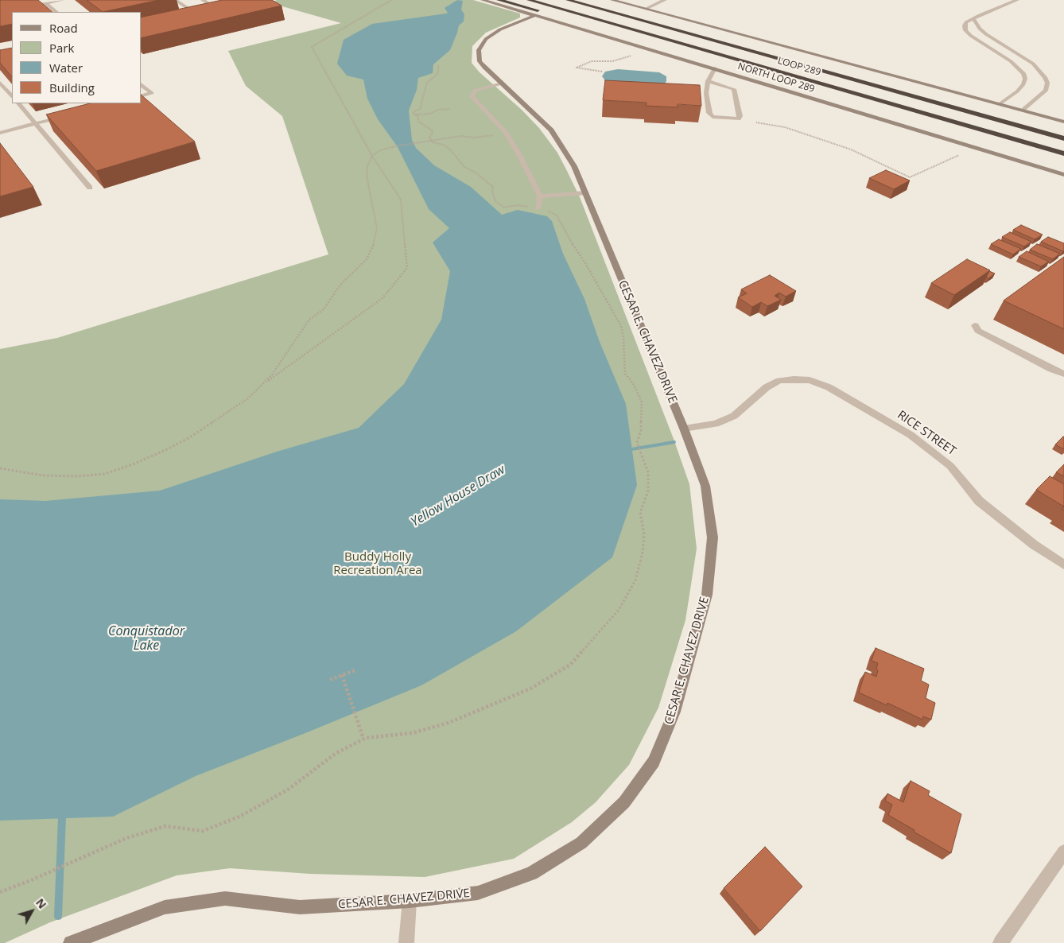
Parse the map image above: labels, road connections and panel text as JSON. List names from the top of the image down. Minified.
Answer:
{"streets":{"highway":["LOOP 289"],"main road":["NORTH LOOP 289","CESAR E. CHAVEZ DRIVE"],"street":["RICE STREET"]},"crossings":[["NORTH LOOP 289","CESAR E. CHAVEZ DRIVE"],["CESAR E. CHAVEZ DRIVE","RICE STREET"]],"water":["Yellow House Draw","Conquistador Lake"],"parks":["Buddy Holly Recreation Area"],"legend":["Road","Park","Water","Building"],"north":"top right"}
